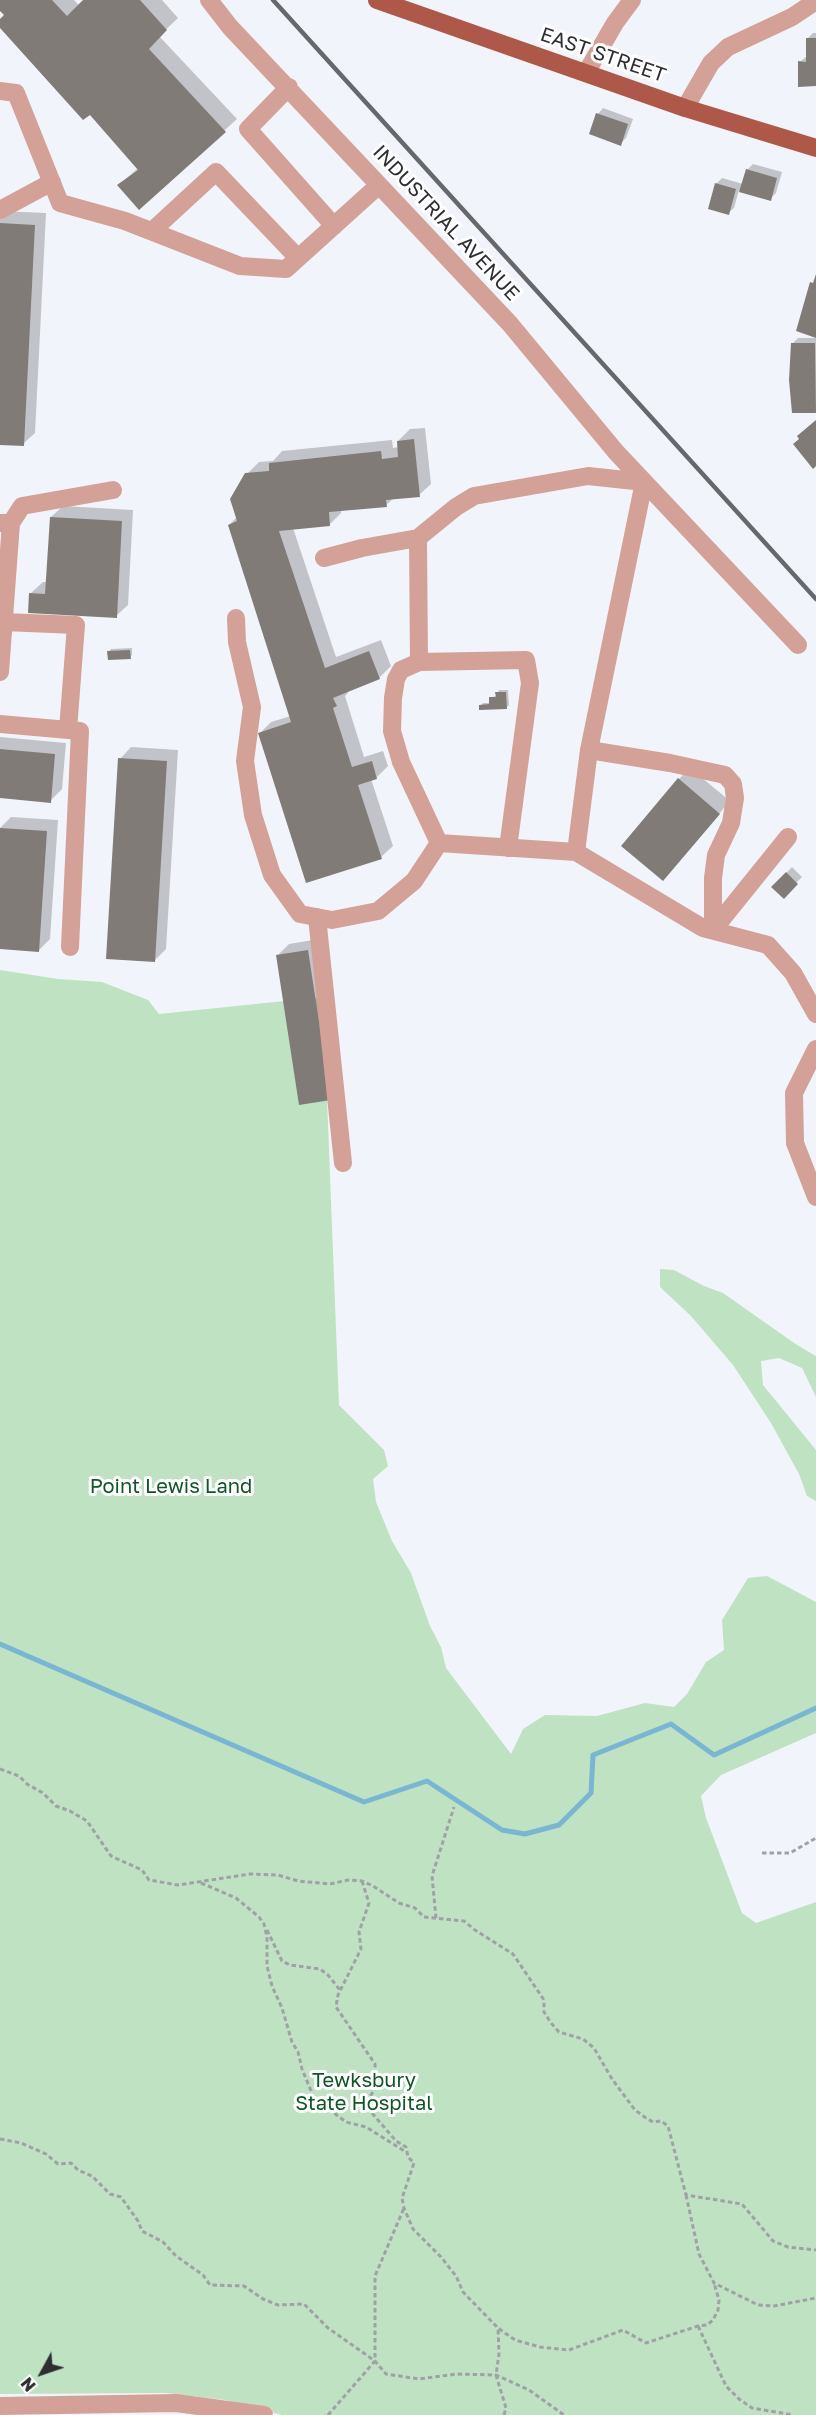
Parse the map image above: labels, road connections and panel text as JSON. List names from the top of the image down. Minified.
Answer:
{"streets":{"main road":["EAST STREET"],"street":["INDUSTRIAL AVENUE"]},"parks":["Point Lewis Land","Tewksbury State Hospital"],"north":"bottom left"}
